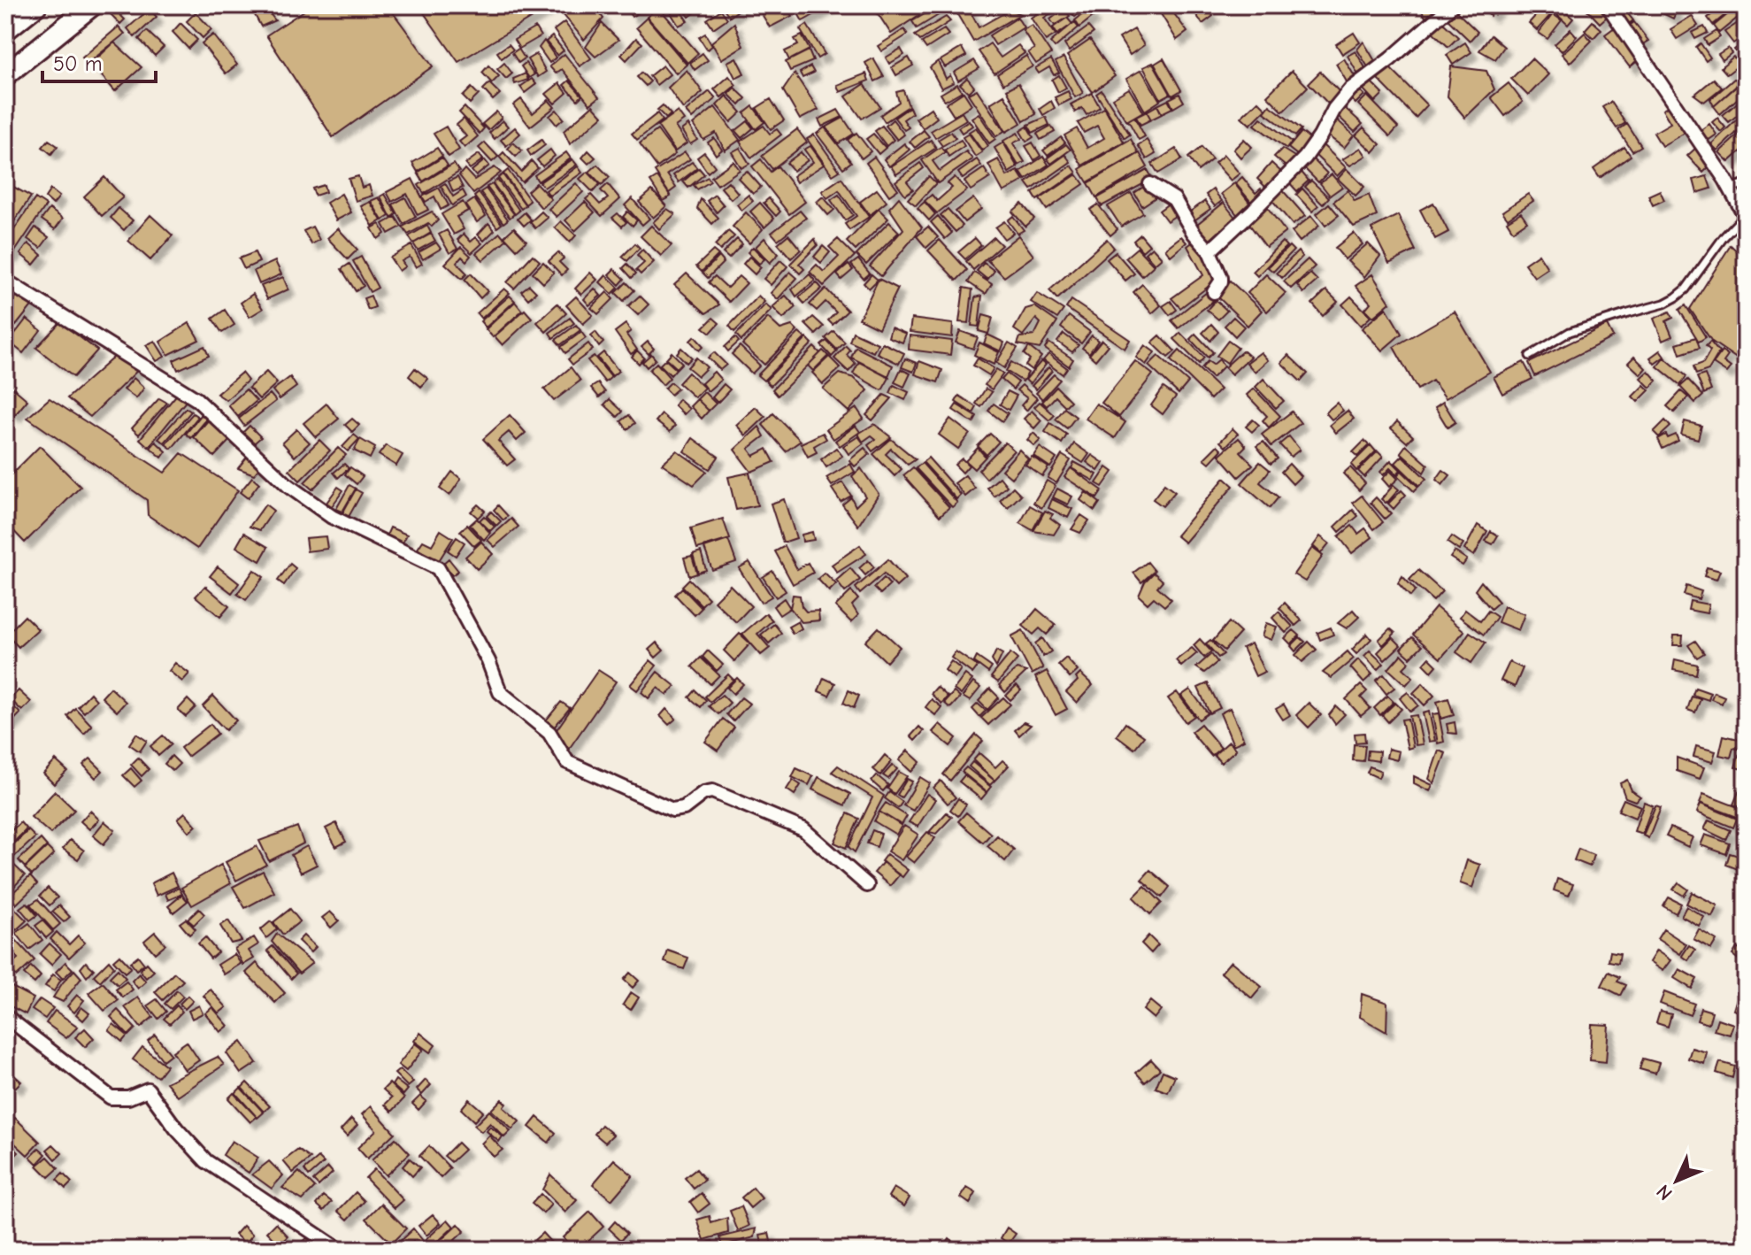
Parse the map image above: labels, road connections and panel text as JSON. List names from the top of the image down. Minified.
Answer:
{"scale_bar":"50 m","north":"bottom left"}
